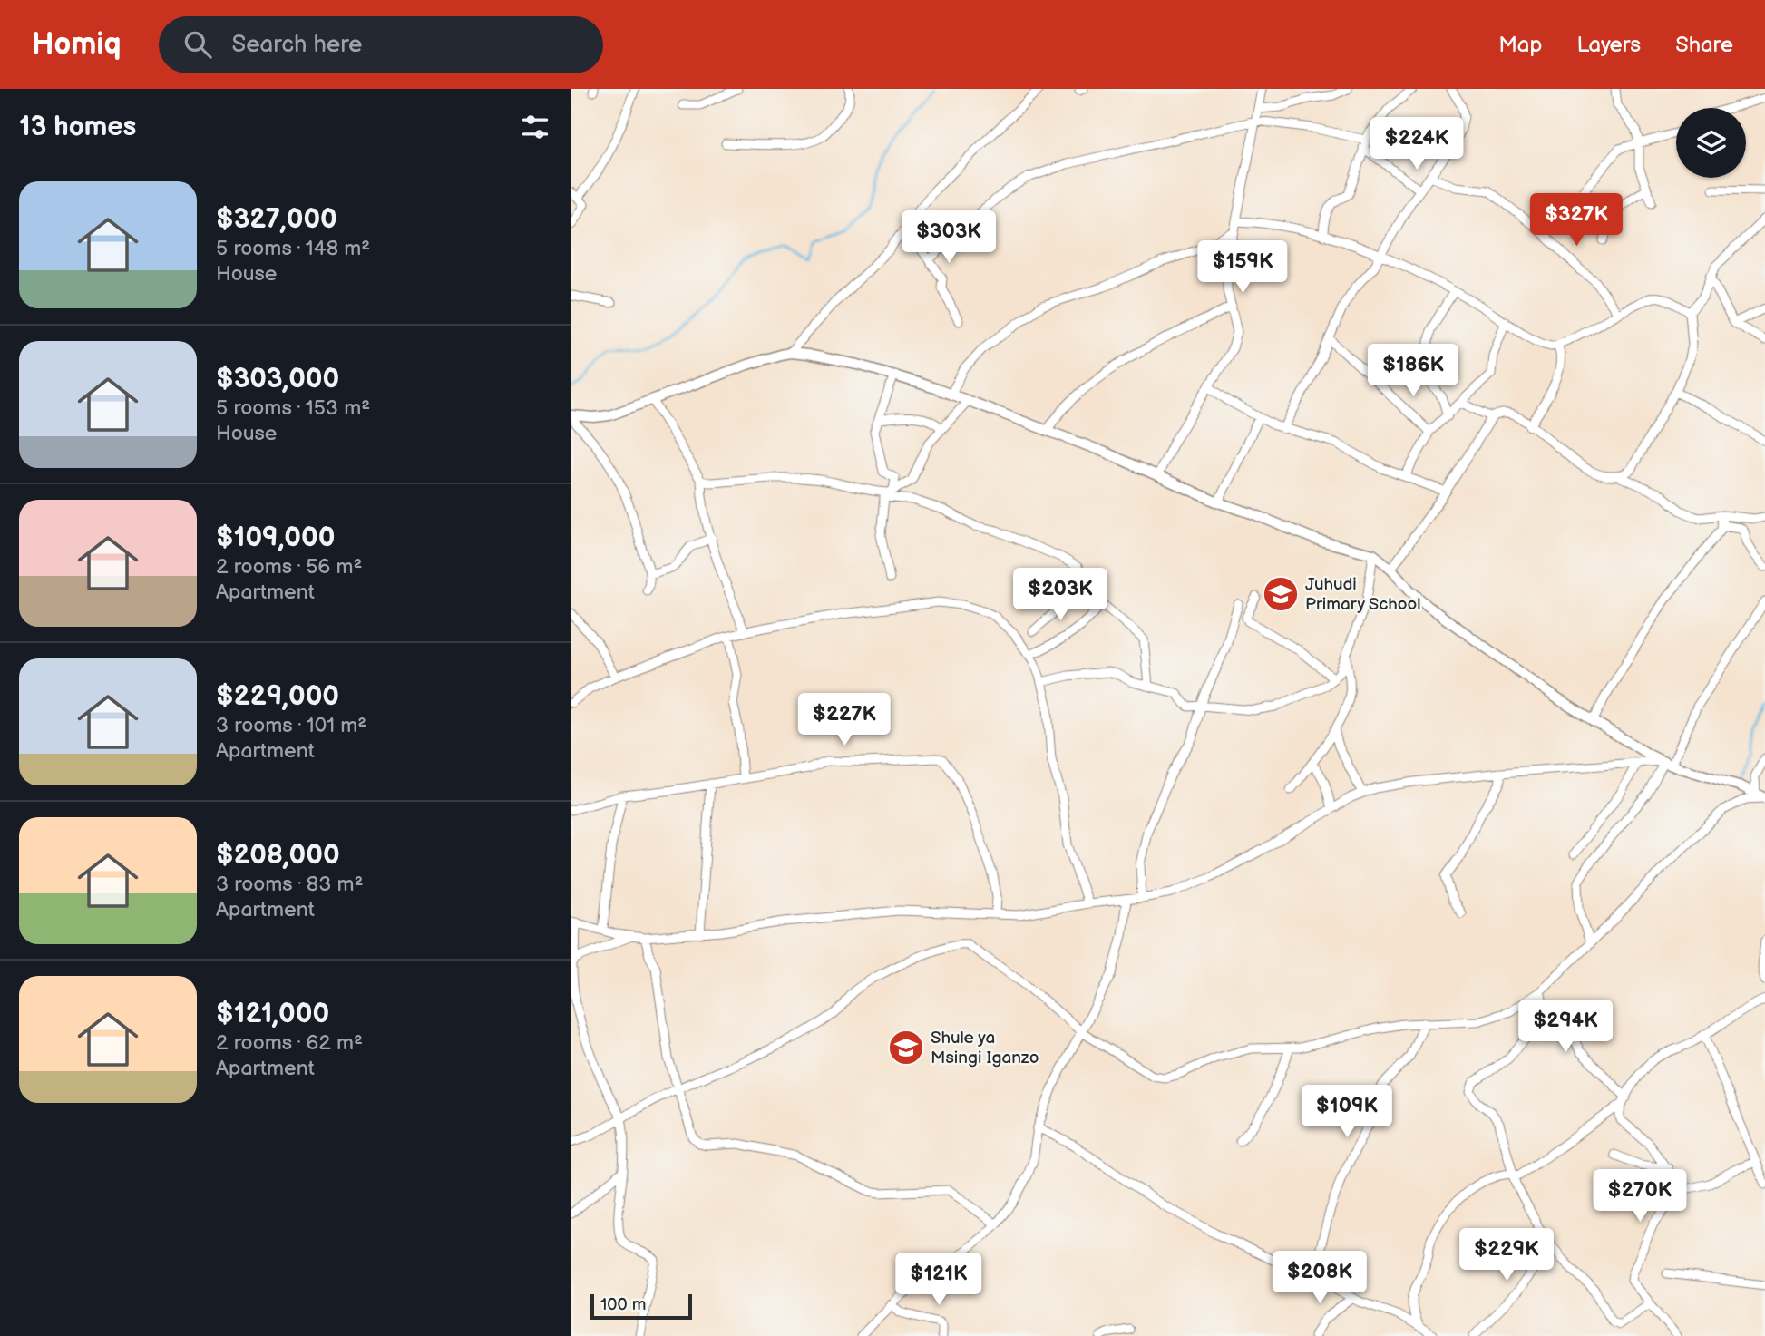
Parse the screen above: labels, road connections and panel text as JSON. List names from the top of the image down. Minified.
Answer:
{"places":{"school or university":["Juhudi Primary School","Shule ya Msingi Iganzo"]},"scale_bar":"100 m","page":{"header":"Homiq","search":"Search here","nav":["Map","Layers","Share"],"heading":"13 homes","price":["$224K","$327K","$303K","$159K","$186K","$203K","$227K","$294K","$109K","$270K","$229K","$208K","$121K"],"list":[{"name":"$327,000","note":"5 rooms · 148 m² · House"},{"name":"$303,000","note":"5 rooms · 153 m² · House"},{"name":"$109,000","note":"2 rooms · 56 m² · Apartment"},{"name":"$229,000","note":"3 rooms · 101 m² · Apartment"},{"name":"$208,000","note":"3 rooms · 83 m² · Apartment"},{"name":"$121,000","note":"2 rooms · 62 m² · Apartment"}],"scale":"100 m"}}
